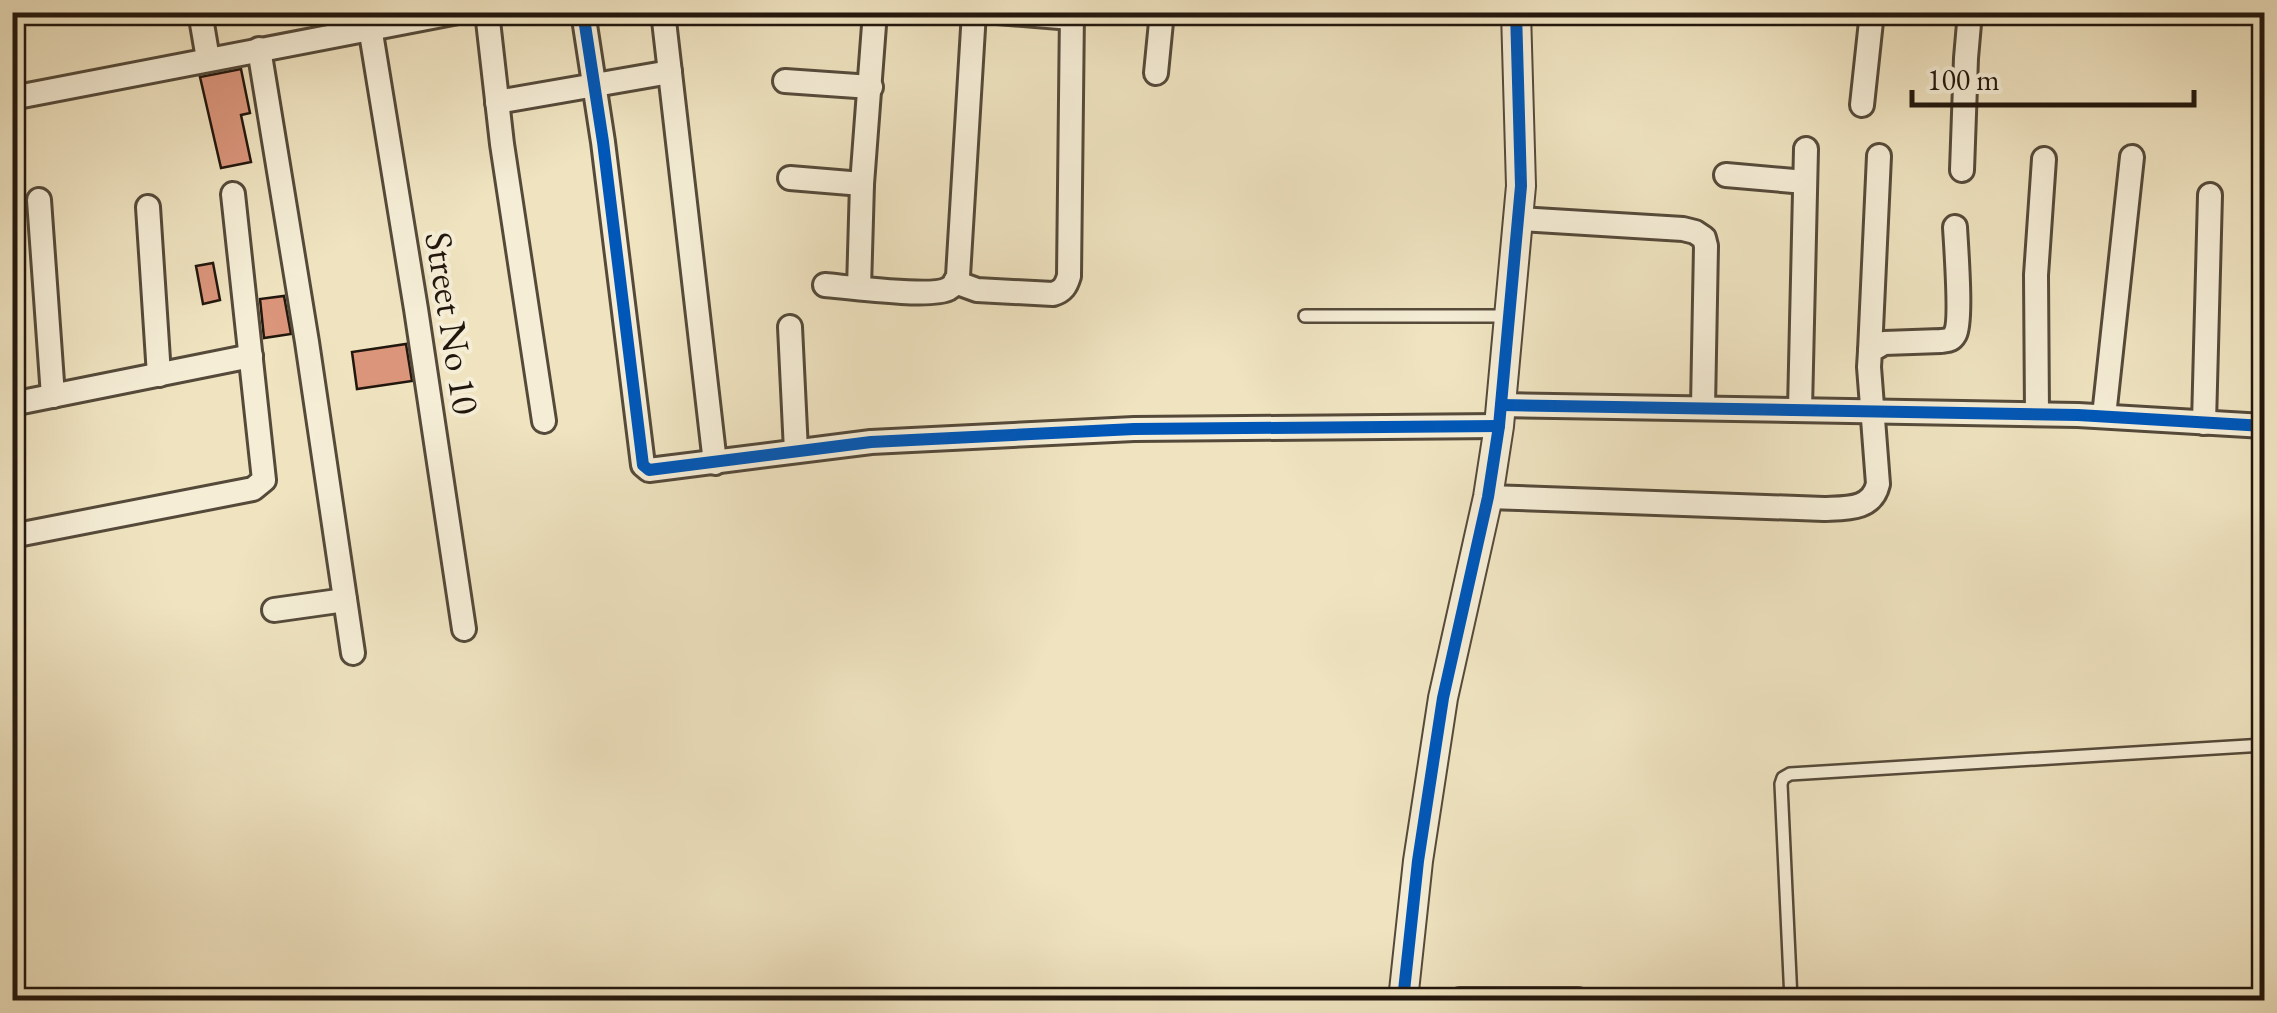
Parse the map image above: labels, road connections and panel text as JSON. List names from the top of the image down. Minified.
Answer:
{"streets":{"street":["Street No 10"]},"scale_bar":"100 m"}
